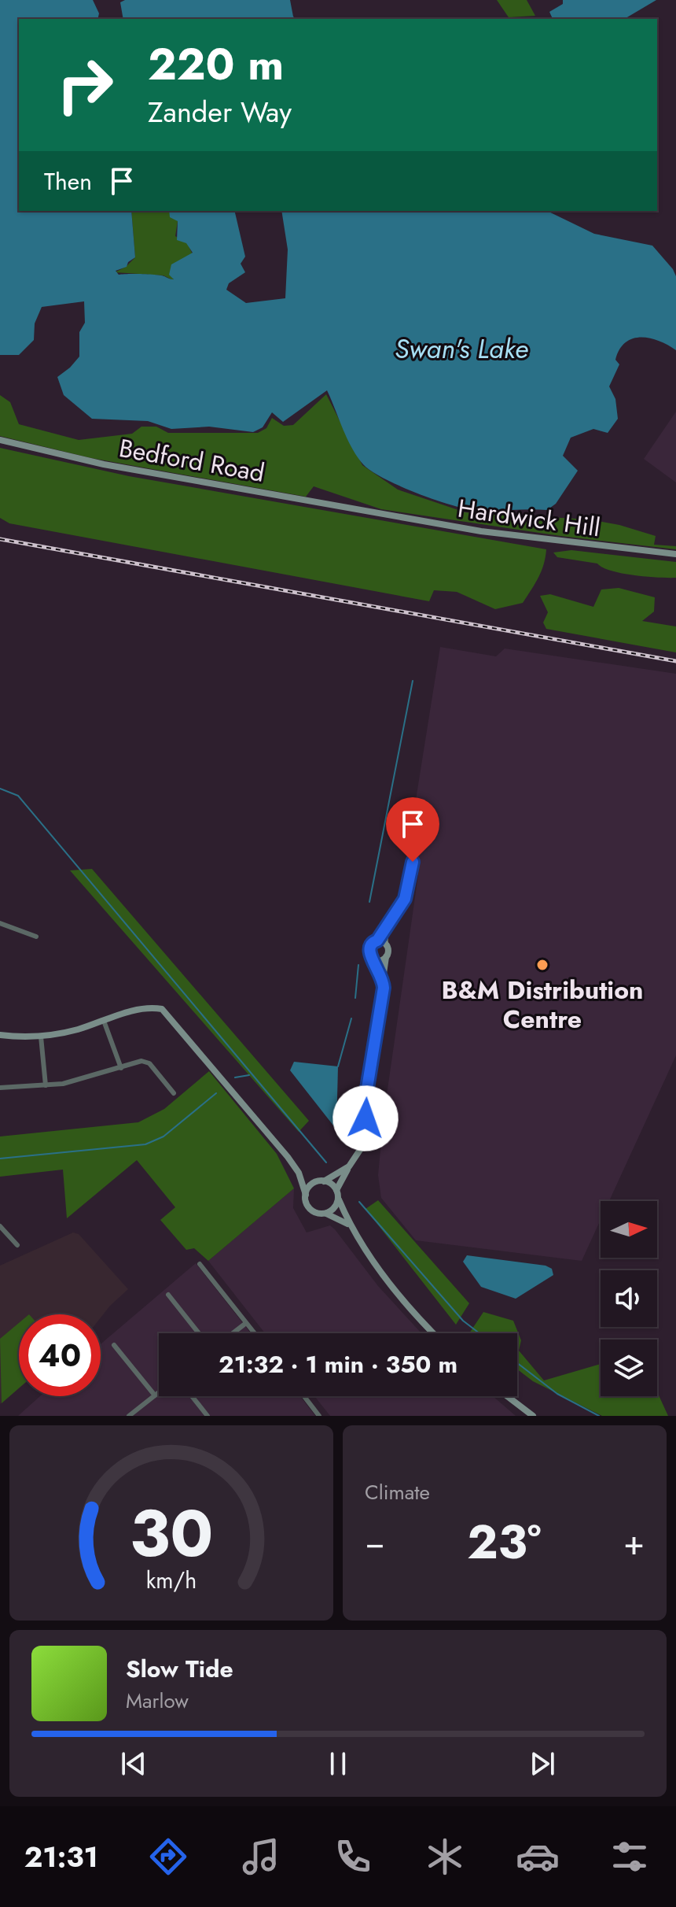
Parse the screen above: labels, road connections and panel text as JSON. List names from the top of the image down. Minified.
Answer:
{"streets":{"street":["Bedford Road","Hardwick Hill"]},"crossings":[["Bedford Road","Hardwick Hill"]],"water":["Swan's Lake"],"places":["B&M Distribution Centre"],"north":"right","page":{"turn":["220 m","Zander Way"],"then":"Then","limit":"40","trip":"21:32 · 1 min · 350 m","tile":"Climate","heat":["−","23°","+"],"song":["Slow Tide","Marlow"],"tabs":"21:31","gauge":["30","km/h"]}}
